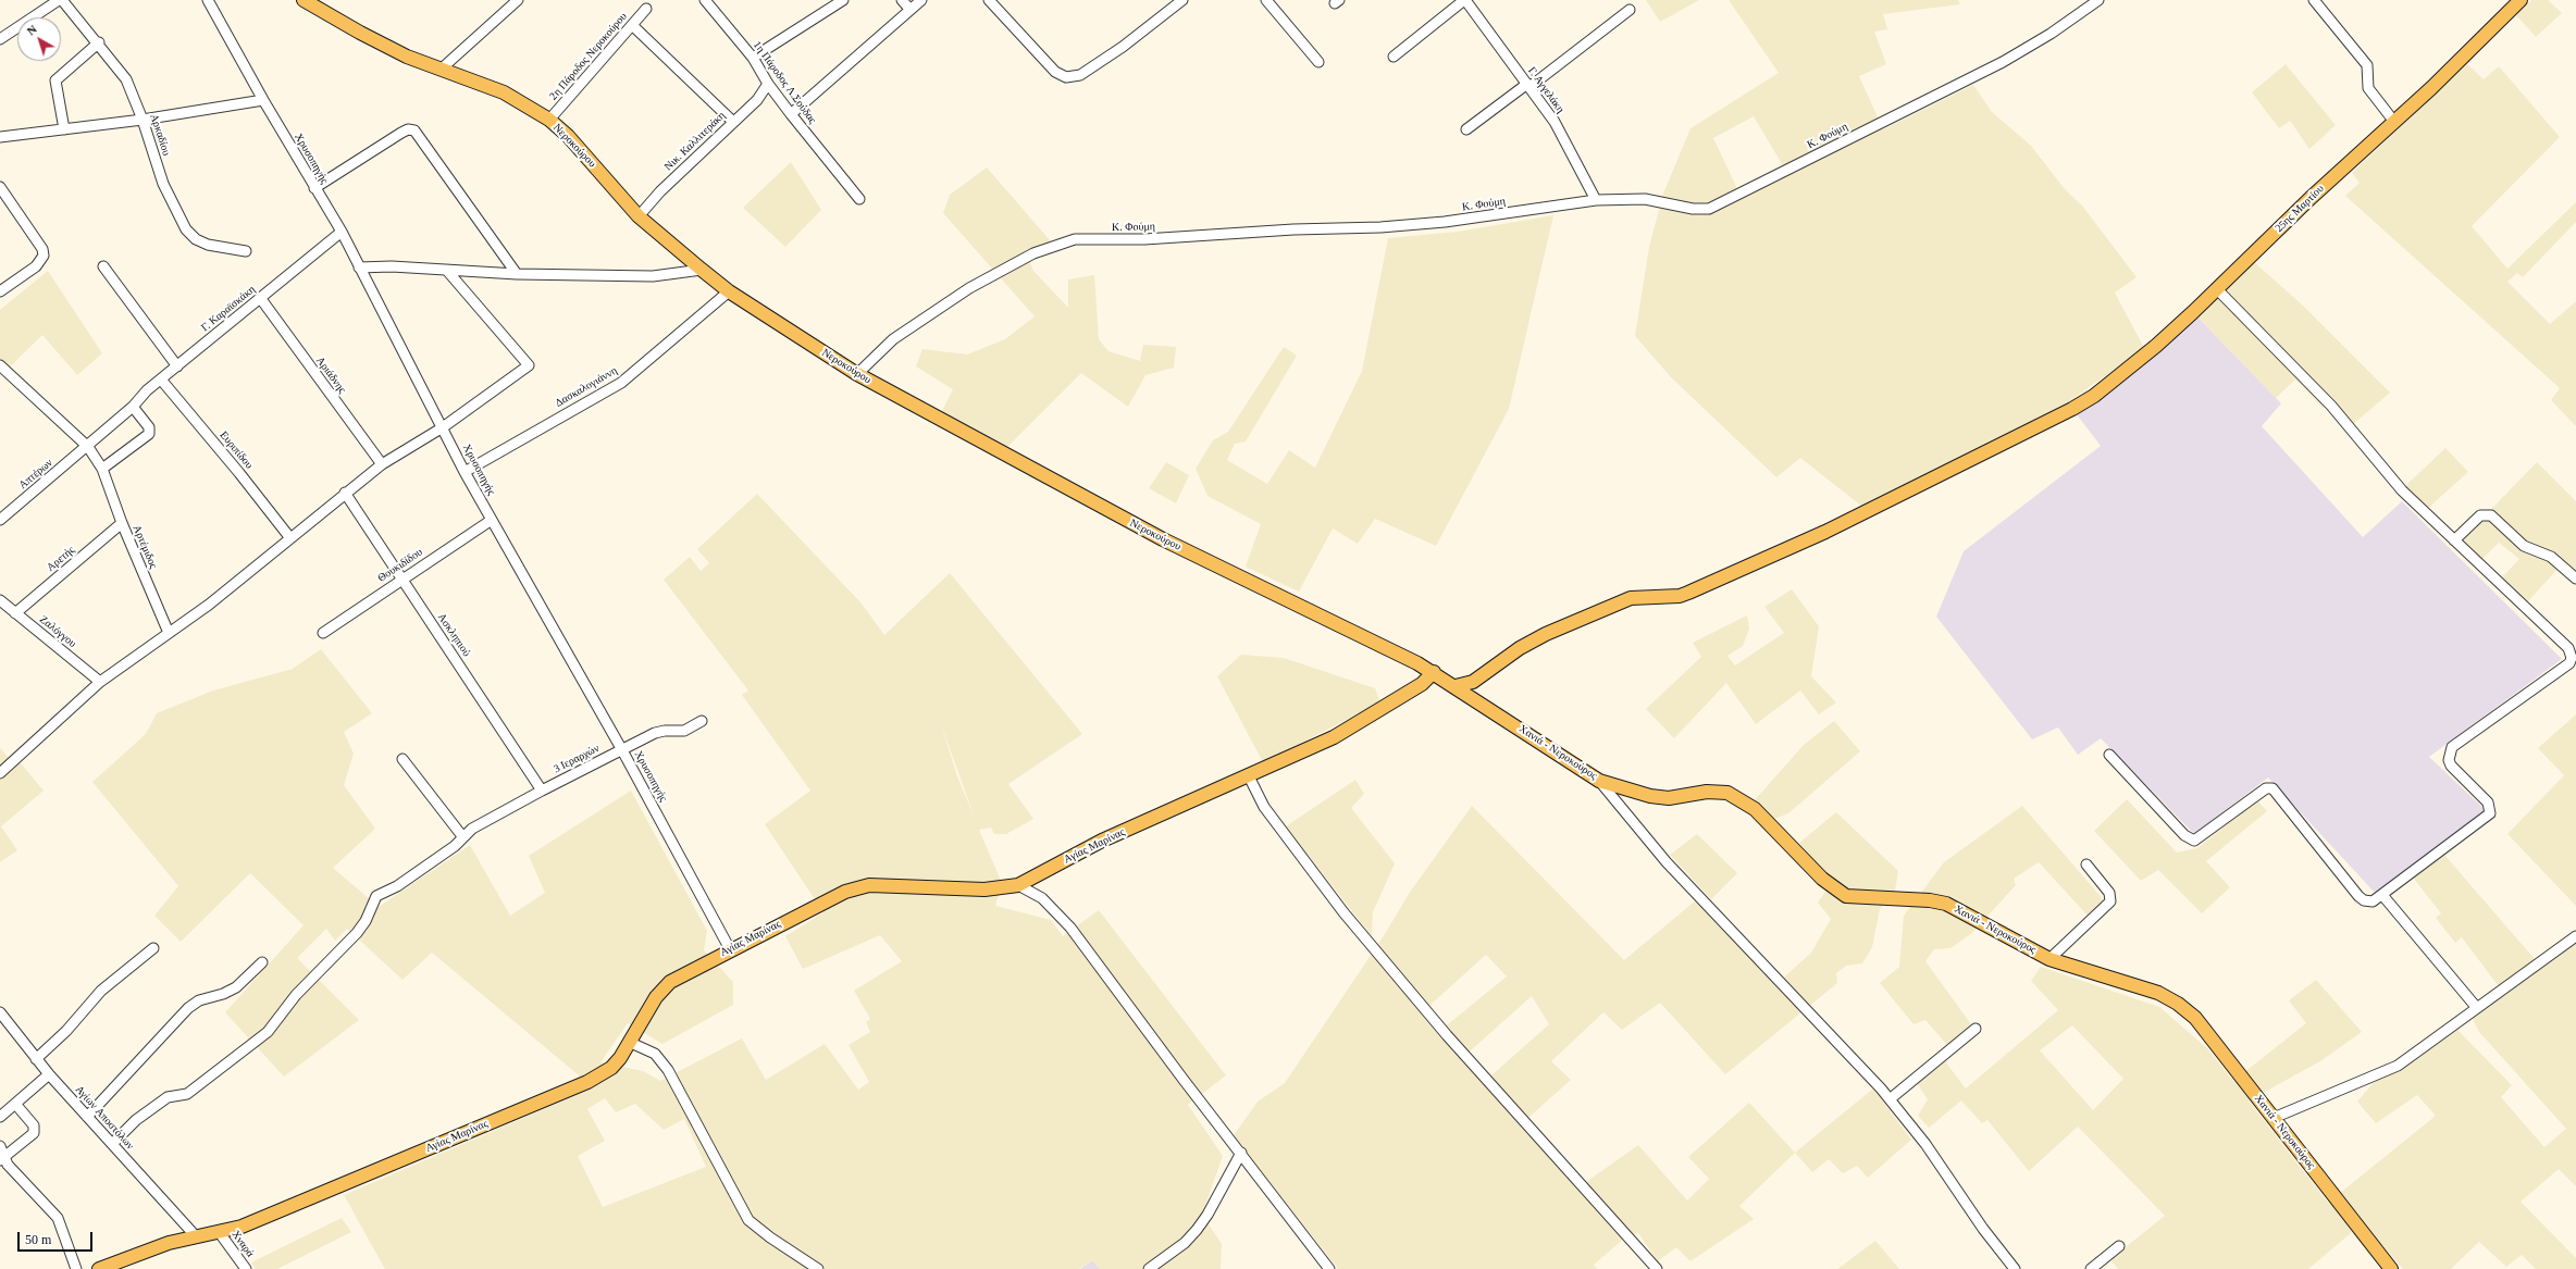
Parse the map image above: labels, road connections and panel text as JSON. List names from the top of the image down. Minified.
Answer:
{"streets":{"main road":["Νεροκούρου","25ης Μαρτίου","Χανιά - Νεροκούρος","Αγίας Μαρίνας"],"street":["2η Πάροδος Νεροκούρου","1η Πάροδος Λ.Σούδας","Γ. Αγγελάκη","Αρκαδίου","Κ. Φούμη","Νικ. Καλλιτεράκη","Χρυσοπηγής","Γ. Καραϊσκάκη","Αριάδνης","Δασκαλογιάννη","Ευριπίδου","Απτέρων","Αρτέμιδος","Αρετής","Θουκιδίδου","Ζαλόγγου","Ασκληπιού","3 Ιεραρχών","Αγίων Αποστόλων","Χναρά"]},"crossings":[["2η Πάροδος Νεροκούρου","Νεροκούρου"],["1η Πάροδος Λ.Σούδας","Νικ. Καλλιτεράκη"],["Γ. Αγγελάκη","Κ. Φούμη"],["Κ. Φούμη","Νεροκούρου"],["Νικ. Καλλιτεράκη","Νεροκούρου"],["Νεροκούρου","25ης Μαρτίου"],["Νεροκούρου","Δασκαλογιάννη"],["Νεροκούρου","Χανιά - Νεροκούρος"],["Νεροκούρου","Αγίας Μαρίνας"],["Χρυσοπηγής","Γ. Καραϊσκάκη"],["Χρυσοπηγής","Δασκαλογιάννη"],["Χρυσοπηγής","Θουκιδίδου"],["Χρυσοπηγής","3 Ιεραρχών"],["Χρυσοπηγής","Αγίας Μαρίνας"],["25ης Μαρτίου","Χανιά - Νεροκούρος"],["Γ. Καραϊσκάκη","Αριάδνης"],["Γ. Καραϊσκάκη","Ευριπίδου"],["Γ. Καραϊσκάκη","Απτέρων"],["Αρτέμιδος","Αρετής"],["Αρετής","Ζαλόγγου"],["Θουκιδίδου","Ασκληπιού"],["Ασκληπιού","3 Ιεραρχών"],["3 Ιεραρχών","Αγίων Αποστόλων"],["Αγίας Μαρίνας","Αγίων Αποστόλων"],["Αγίας Μαρίνας","Χναρά"]],"scale_bar":"50 m","north":"top left"}
